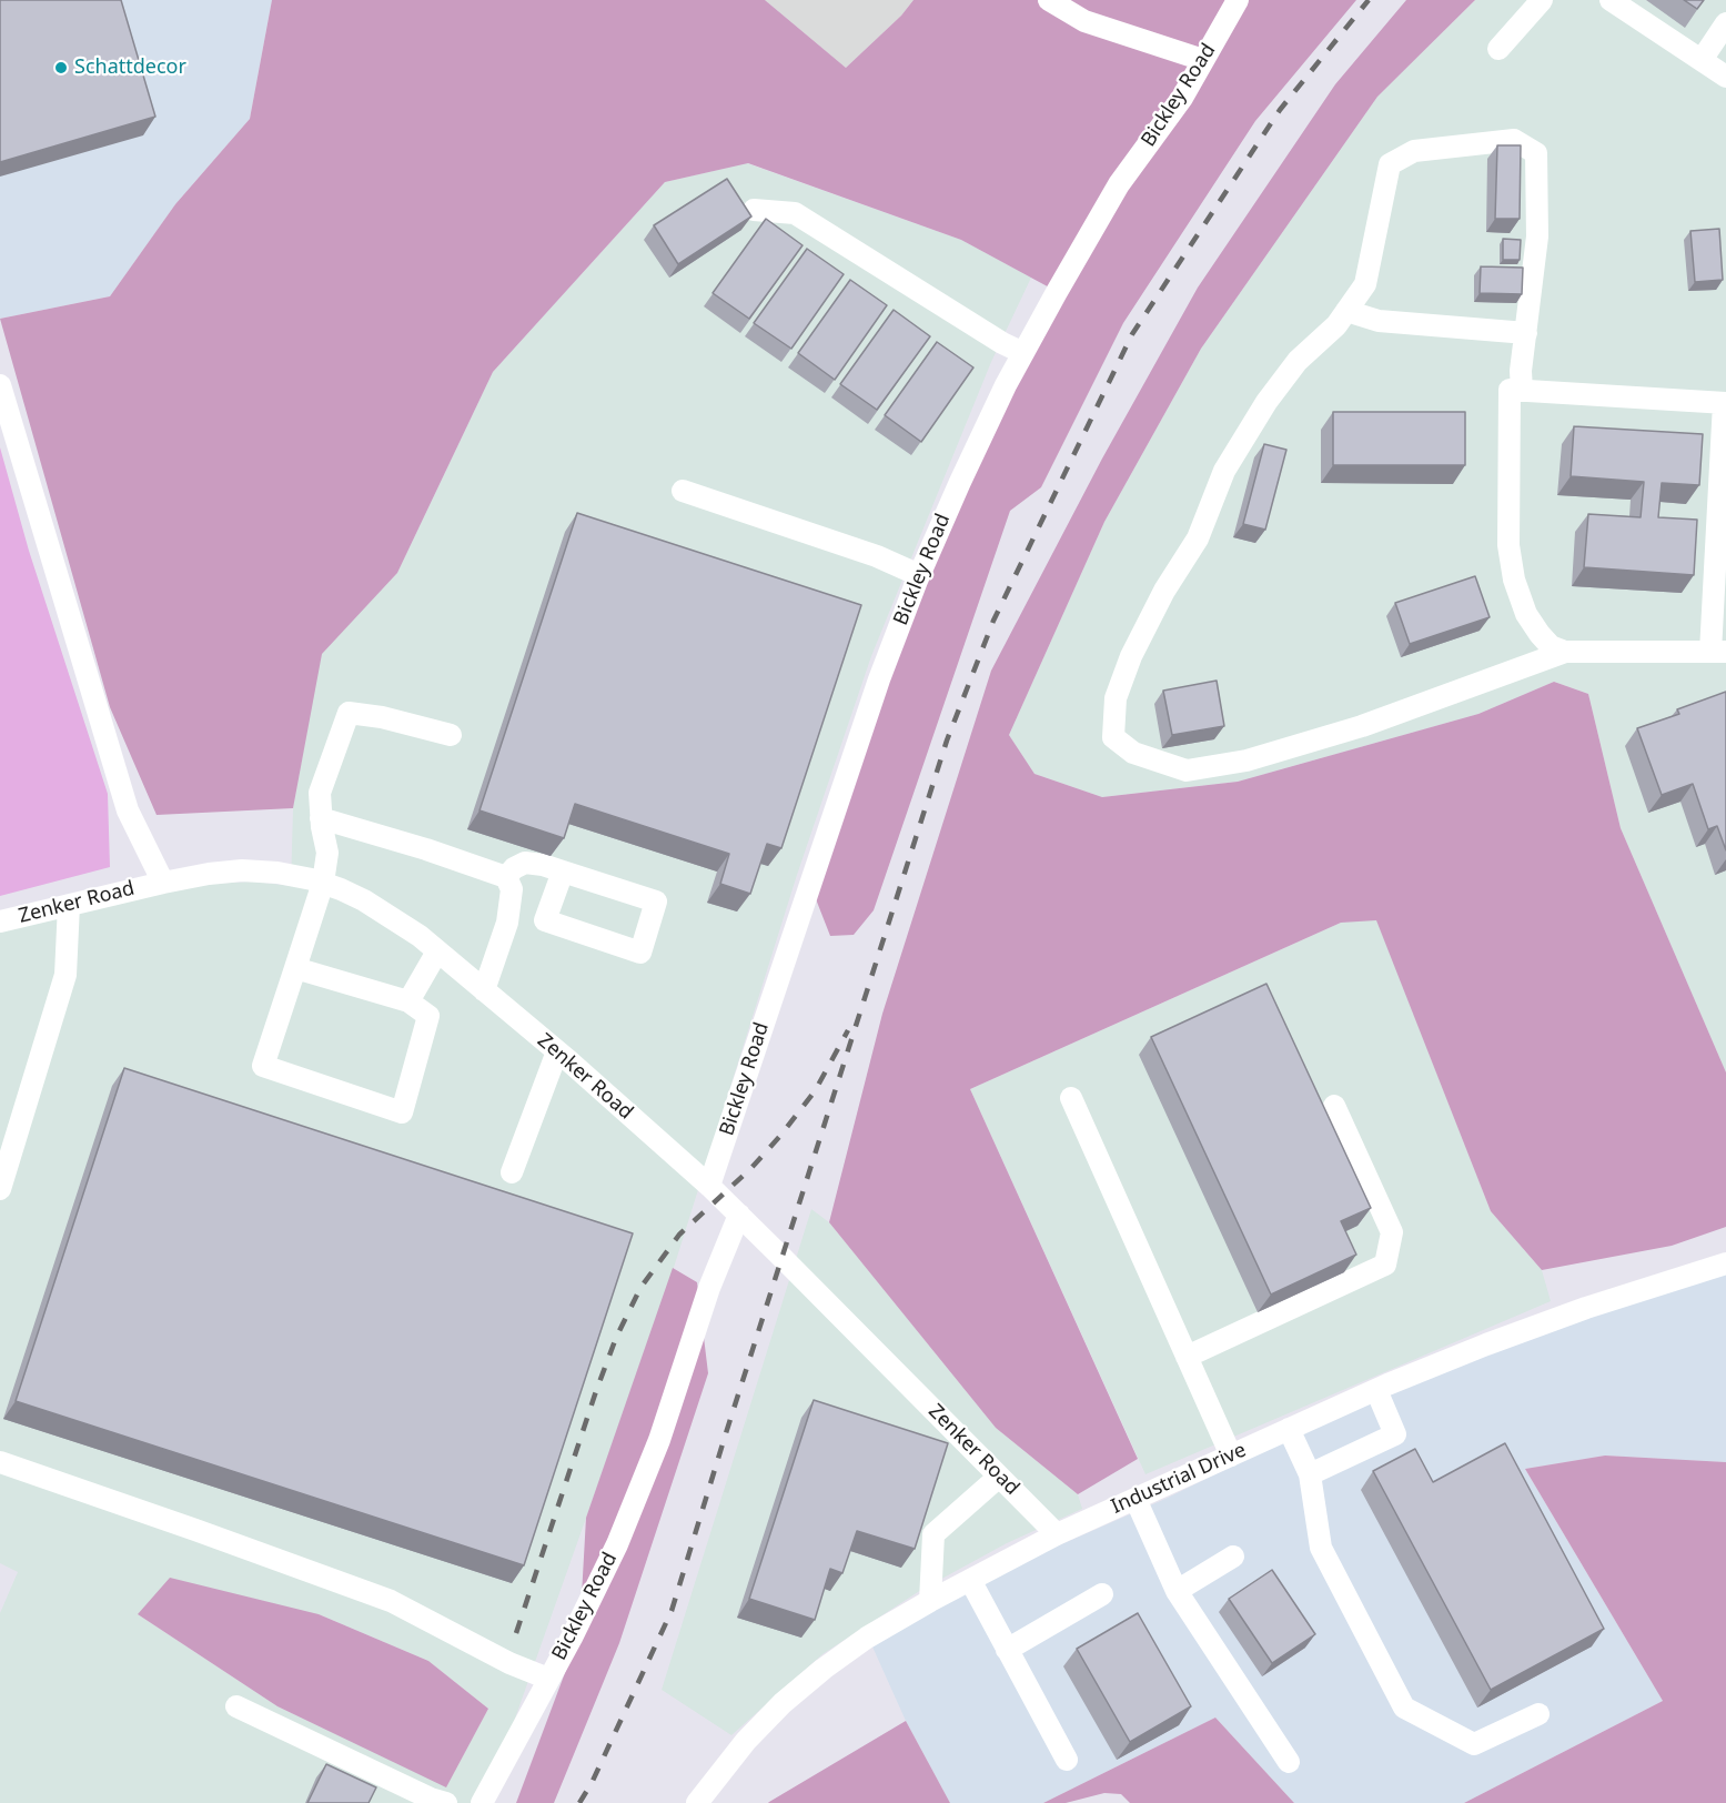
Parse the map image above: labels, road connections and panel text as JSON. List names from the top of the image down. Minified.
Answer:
{"streets":{"street":["Bickley Road","Zenker Road","Industrial Drive"]},"crossings":[["Bickley Road","Zenker Road"],["Zenker Road","Industrial Drive"]],"places":["Schattdecor"]}
